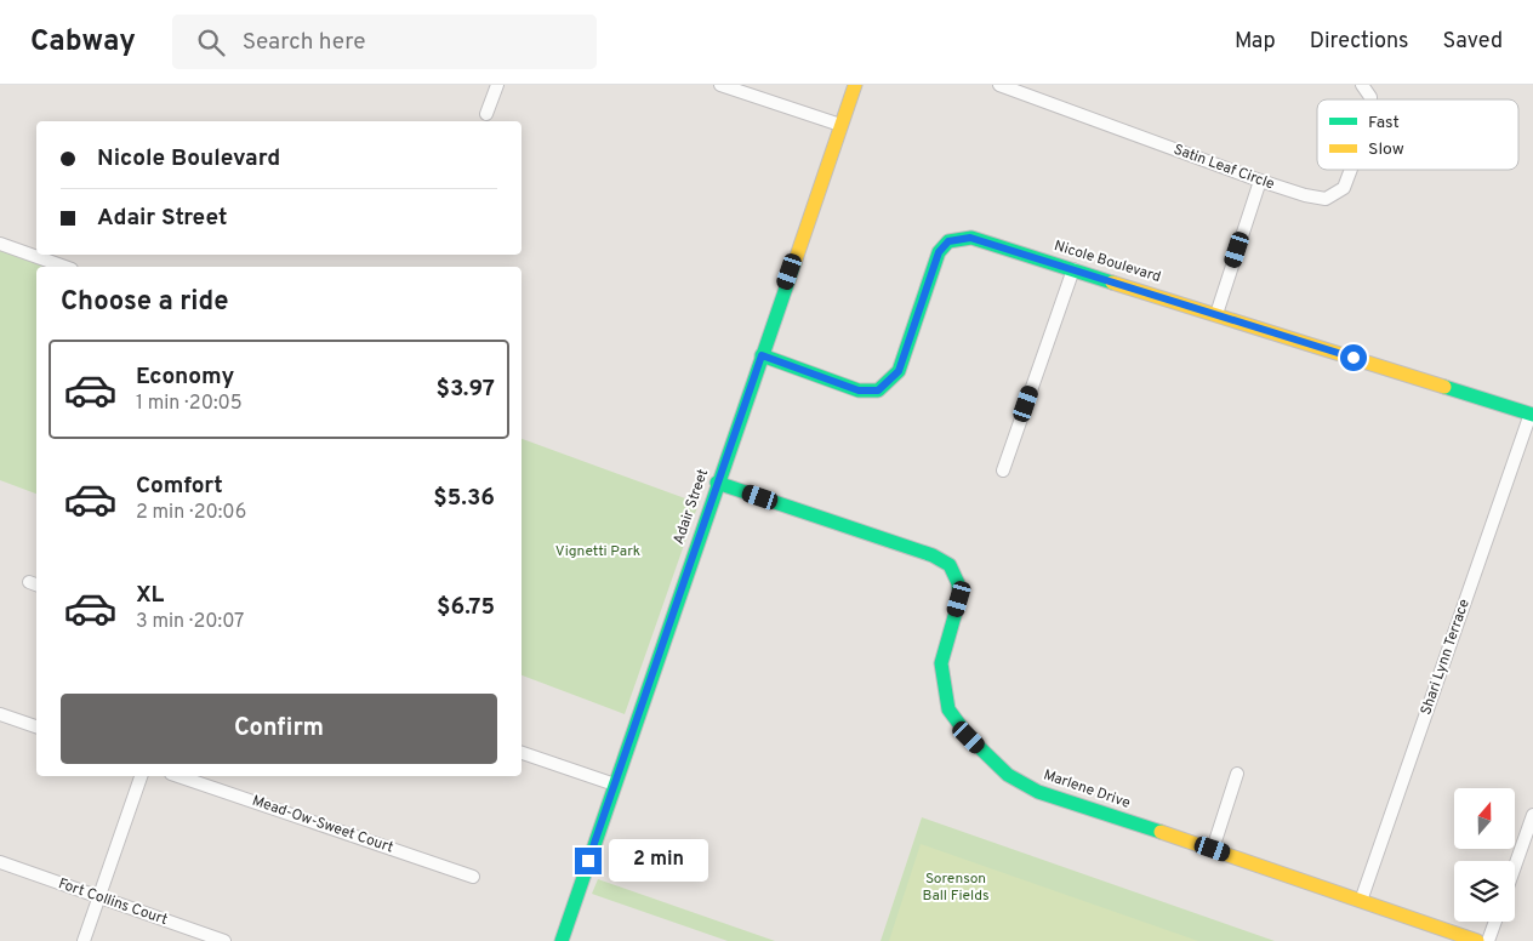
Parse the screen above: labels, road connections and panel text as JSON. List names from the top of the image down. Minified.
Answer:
{"streets":{"street":["Satin Leaf Circle","Nicole Boulevard","Adair Street","Shari Lynn Terrace","Marlene Drive","Mead-Ow-Sweet Court","Fort Collins Court"]},"crossings":[["Nicole Boulevard","Adair Street"],["Nicole Boulevard","Shari Lynn Terrace"],["Adair Street","Marlene Drive"],["Shari Lynn Terrace","Marlene Drive"]],"parks":["Vignetti Park","Sorenson Ball Fields"],"legend":["Fast","Slow"],"north":"top","page":{"header":"Cabway","search":"Search here","nav":["Map","Directions","Saved"],"banner":["Nicole Boulevard","Adair Street"],"heading":"Choose a ride","list":[{"name":"Economy","note":"1 min · 20:05","value":"$3.97"},{"name":"Comfort","note":"2 min · 20:06","value":"$5.36"},{"name":"XL","note":"3 min · 20:07","value":"$6.75"}],"buttons":"Confirm","bubble":"2 min"}}
